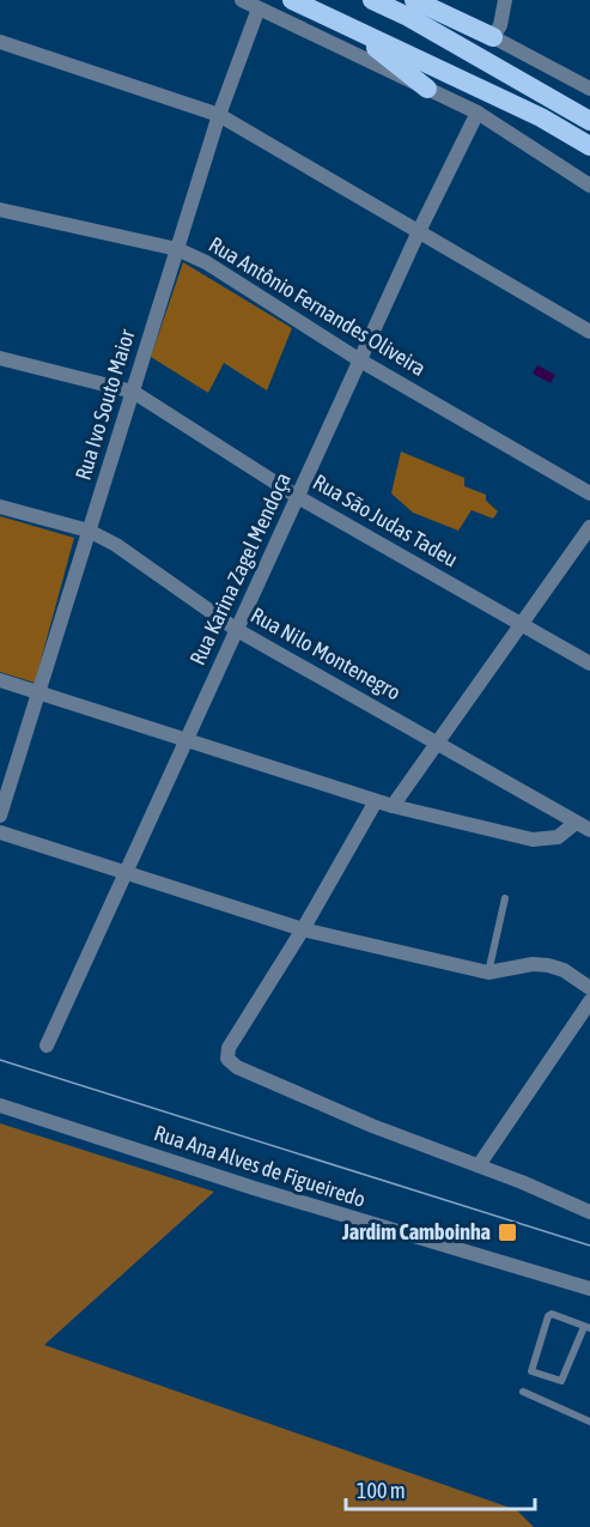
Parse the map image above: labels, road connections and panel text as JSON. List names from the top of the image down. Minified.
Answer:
{"streets":{"street":["Rua Antônio Fernandes Oliveira","Rua Ivo Souto Maior","Rua São Judas Tadeu","Rua Karina Zagel Mendoça","Rua Nilo Montenegro","Rua Ana Alves de Figueiredo"]},"crossings":[["Rua Antônio Fernandes Oliveira","Rua Ivo Souto Maior"],["Rua Antônio Fernandes Oliveira","Rua Karina Zagel Mendoça"],["Rua Ivo Souto Maior","Rua São Judas Tadeu"],["Rua Ivo Souto Maior","Rua Nilo Montenegro"],["Rua São Judas Tadeu","Rua Karina Zagel Mendoça"],["Rua Karina Zagel Mendoça","Rua Nilo Montenegro"]],"places":{"transit":["Jardim Camboinha"]},"scale_bar":"100 m"}
